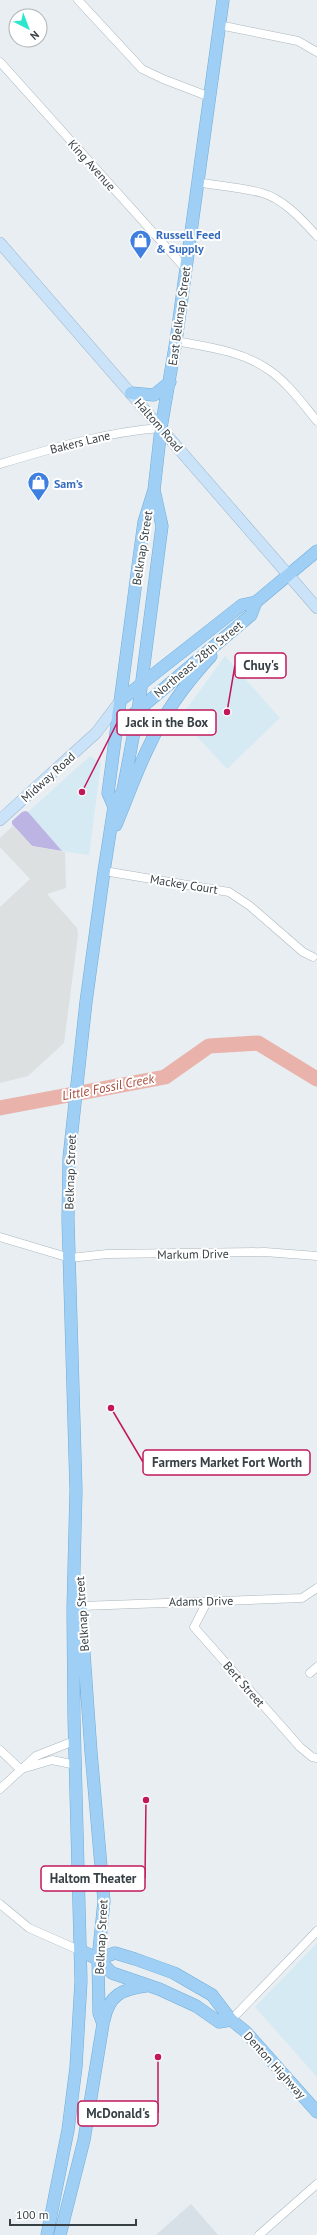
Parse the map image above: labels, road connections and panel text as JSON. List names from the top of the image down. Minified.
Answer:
{"streets":{"main road":["East Belknap Street","Haltom Road","Belknap Street","Northeast 28th Street","Midway Road","Denton Highway"],"street":["King Avenue","Bakers Lane","Mackey Court","Markum Drive","Adams Drive","Bert Street"]},"crossings":[["King Avenue","East Belknap Street"],["East Belknap Street","Haltom Road"],["East Belknap Street","Bakers Lane"],["East Belknap Street","Belknap Street"],["Haltom Road","Bakers Lane"],["Haltom Road","Northeast 28th Street"],["Belknap Street","Northeast 28th Street"],["Belknap Street","Midway Road"],["Belknap Street","Mackey Court"],["Belknap Street","Markum Drive"],["Belknap Street","Adams Drive"],["Belknap Street","Denton Highway"],["Northeast 28th Street","Midway Road"],["Adams Drive","Bert Street"]],"water":["Little Fossil Creek"],"places":{"shop":["Russell Feed & Supply","Sam’s"],"other":["Chuy's","Jack in the Box","Farmers Market Fort Worth","Haltom Theater","McDonald's"]},"scale_bar":"100 m","north":"bottom right"}
